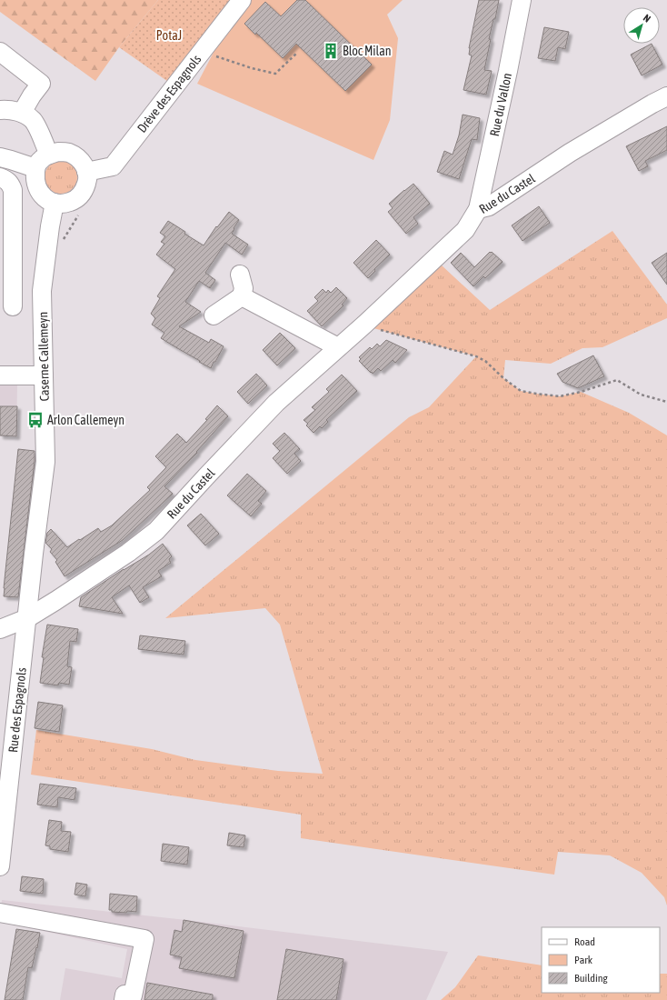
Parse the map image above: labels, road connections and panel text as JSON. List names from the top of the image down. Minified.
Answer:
{"streets":{"street":["Drève des Espagnols","Rue du Vallon","Rue du Castel","Caserne Callemeyn","Rue des Espagnols"]},"crossings":[["Drève des Espagnols","Caserne Callemeyn"],["Rue du Vallon","Rue du Castel"],["Rue du Castel","Caserne Callemeyn"],["Rue du Castel","Rue des Espagnols"],["Caserne Callemeyn","Rue des Espagnols"]],"parks":["PotaJ"],"places":{"building":["Bloc Milan"],"bus stop":["Arlon Callemeyn"]},"legend":["Road","Park","Building"],"north":"top right"}
